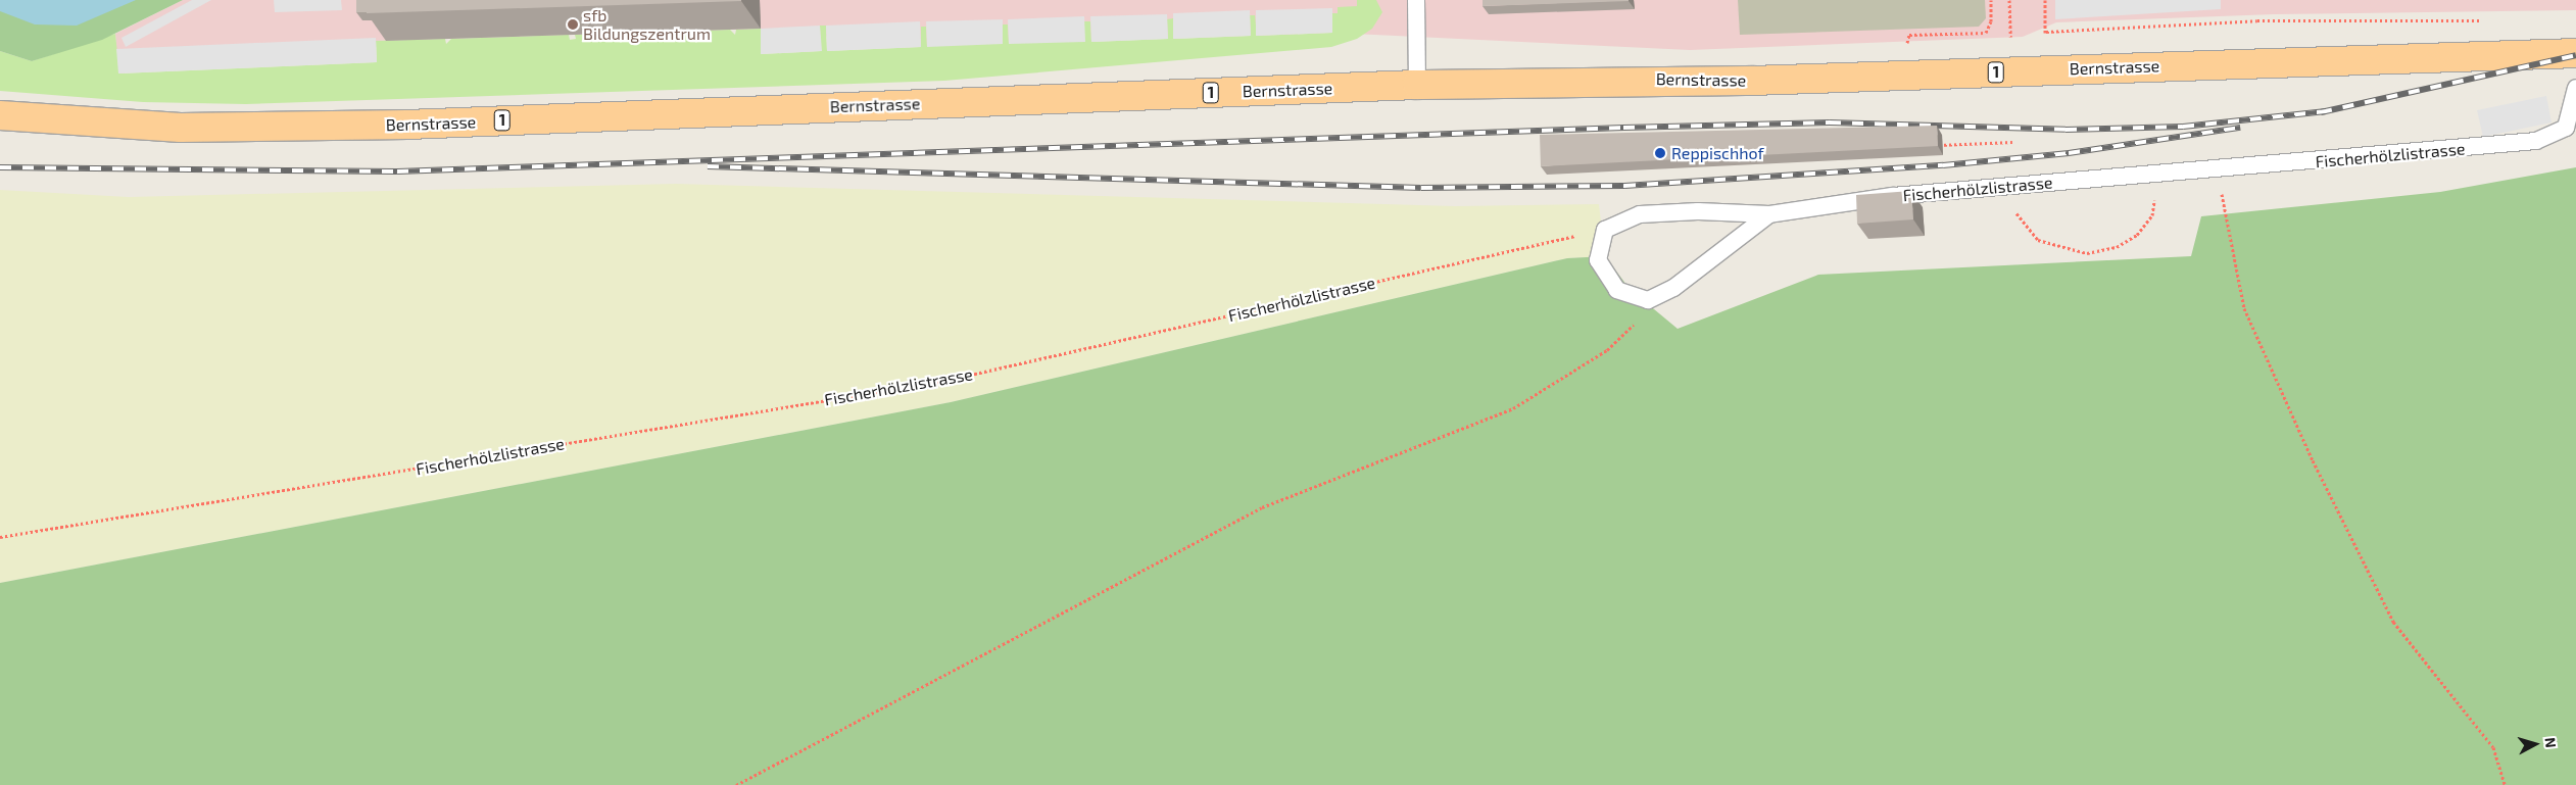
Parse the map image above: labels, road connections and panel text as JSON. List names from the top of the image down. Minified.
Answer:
{"streets":{"main road":["Bernstrasse","1"],"lane":["Fischerhölzlistrasse"]},"places":["sfb Bildungszentrum","Reppischhof"],"north":"right"}
